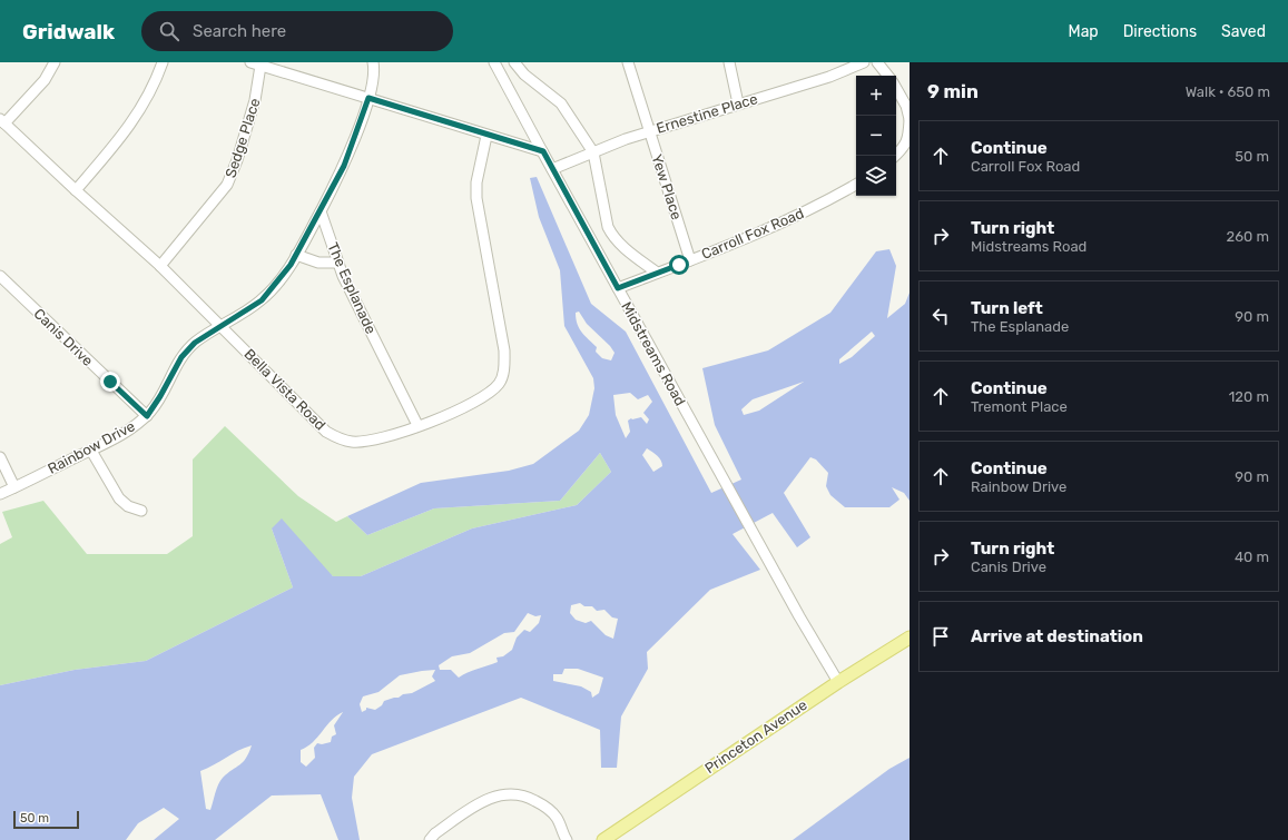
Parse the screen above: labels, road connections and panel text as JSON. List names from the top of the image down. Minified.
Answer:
{"streets":{"main road":["Princeton Avenue"],"street":["Ernestine Place","Sedge Place","Yew Place","Carroll Fox Road","The Esplanade","Canis Drive","Midstreams Road","Bella Vista Road","Rainbow Drive"]},"crossings":[["Ernestine Place","Yew Place"],["Ernestine Place","Midstreams Road"],["Sedge Place","Bella Vista Road"],["Yew Place","Carroll Fox Road"],["Carroll Fox Road","Midstreams Road"],["The Esplanade","Bella Vista Road"],["The Esplanade","Rainbow Drive"],["Canis Drive","Rainbow Drive"],["Midstreams Road","Princeton Avenue"],["Bella Vista Road","Rainbow Drive"]],"scale_bar":"50 m","page":{"header":"Gridwalk","search":"Search here","nav":["Map","Directions","Saved"],"heading":["9 min","Walk · 650 m"],"map_buttons":["+","−"],"list":[["Continue","Carroll Fox Road","50 m"],["Turn right","Midstreams Road","260 m"],["Turn left","The Esplanade","90 m"],["Continue","Tremont Place","120 m"],["Continue","Rainbow Drive","90 m"],["Turn right","Canis Drive","40 m"],"Arrive at destination"],"scale":"50 m"}}
